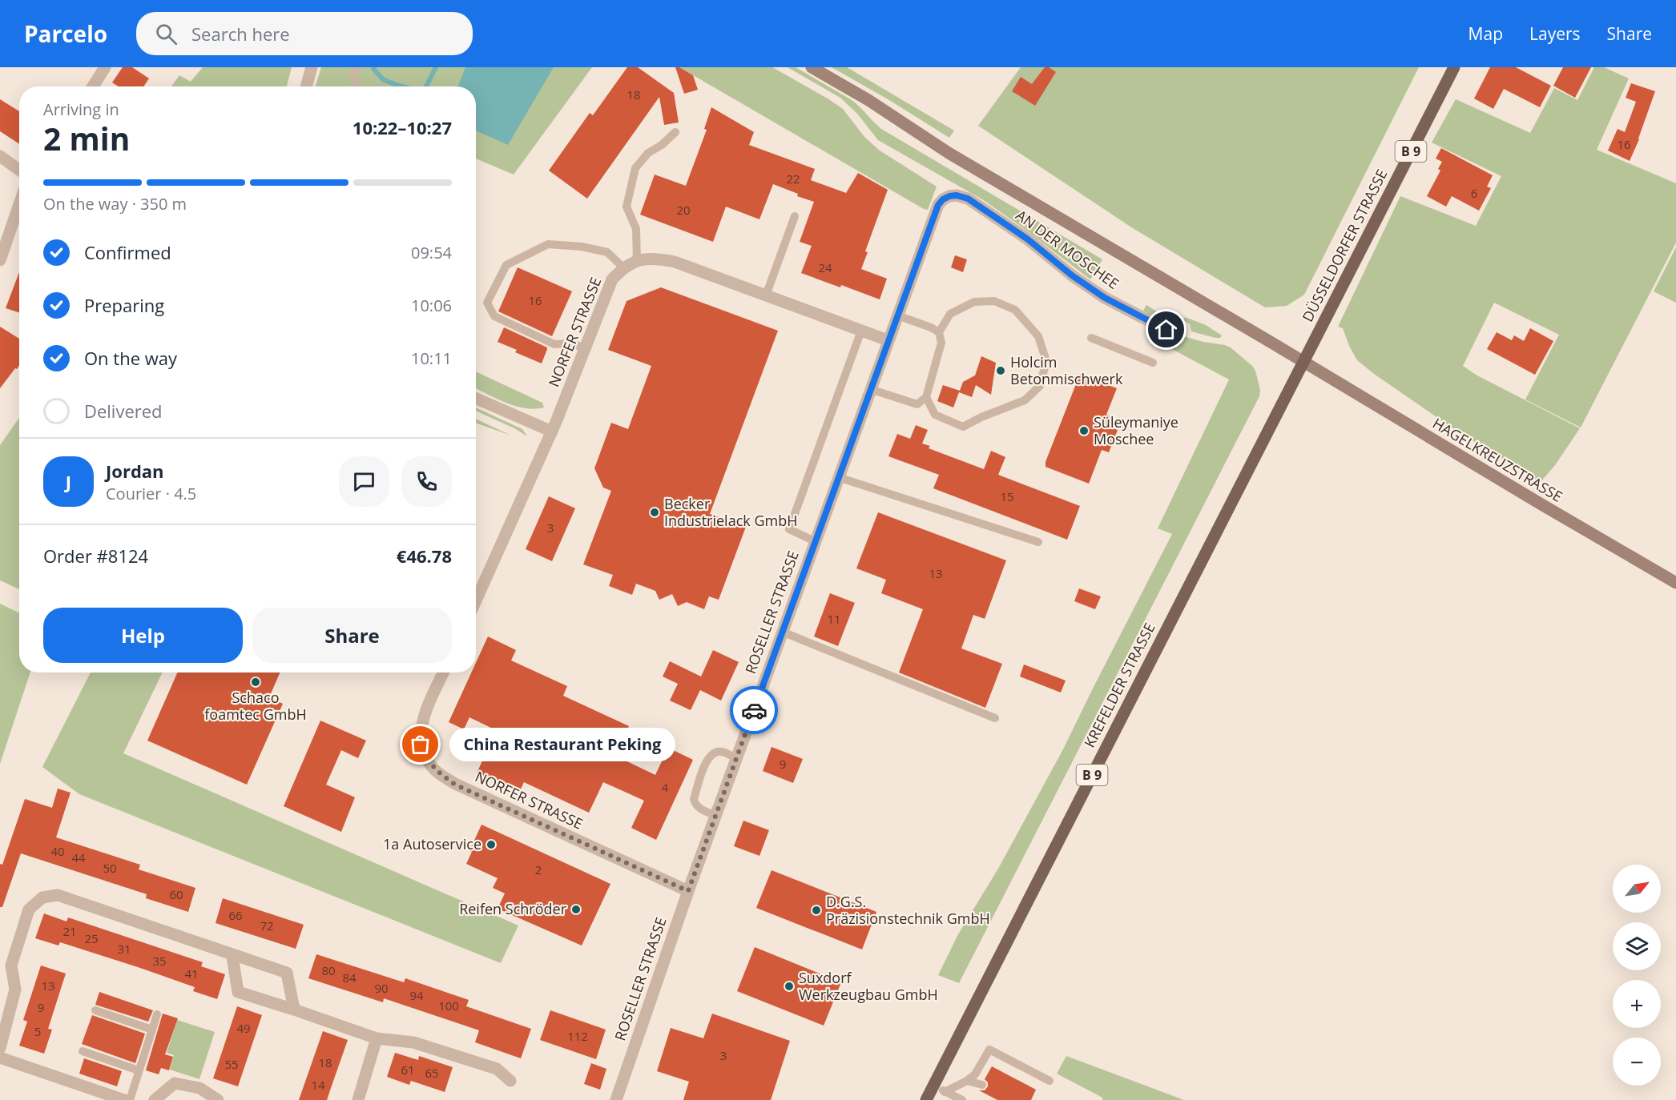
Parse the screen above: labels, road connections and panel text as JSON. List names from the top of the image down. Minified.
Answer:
{"streets":{"main road":["B 9","DÜSSELDORFER STRASSE","HAGELKREUZSTRASSE","KREFELDER STRASSE"],"street":["AN DER MOSCHEE","NORFER STRASSE","ROSELLER STRASSE"]},"crossings":[["DÜSSELDORFER STRASSE","HAGELKREUZSTRASSE"],["DÜSSELDORFER STRASSE","KREFELDER STRASSE"],["AN DER MOSCHEE","ROSELLER STRASSE"],["NORFER STRASSE","ROSELLER STRASSE"],["HAGELKREUZSTRASSE","KREFELDER STRASSE"]],"places":["Holcim Betonmischwerk","Süleymaniye Moschee","Becker Industrielack GmbH","Schaco foamtec GmbH","China Restaurant Peking","1a Autoservice","Reifen Schröder","D.G.S. Präzisionstechnik GmbH","Suxdorf Werkzeugbau GmbH"],"house_numbers":["18","16","22","6","20","24","16","15","3","13","11","9","4","40","44","50","2","60","66","72","21","25","31","35","80","41","84","13","90","94","100","9","49","5","112","3","18","55","61","65","14"],"north":"top right","page":{"header":"Parcelo","search":"Search here","nav":["Map","Layers","Share"],"heading":["2 min","Arriving in","10:22–10:27"],"panel":["Jordan","Courier · 4.5","Order #8124","€46.78"],"bar":"On the way · 350 m","list":[["Confirmed","09:54"],["Preparing","10:06"],["On the way","10:11"],"Delivered"],"round":"J","buttons":["Help","Share"],"bubble":"China Restaurant Peking","map_buttons":["+","−"]}}
